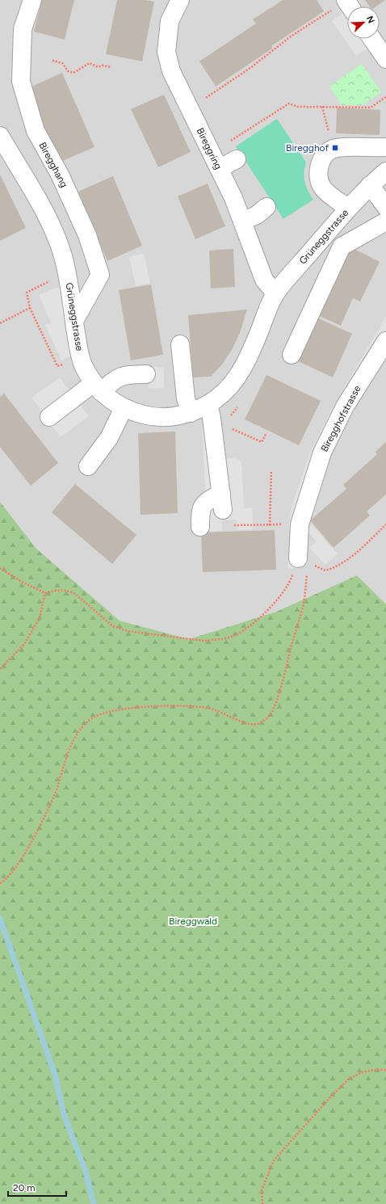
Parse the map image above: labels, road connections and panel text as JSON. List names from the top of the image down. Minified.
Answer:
{"streets":{"street":["Bireggring","Biregghang","Grüneggstrasse","Biregghofstrasse"]},"crossings":[["Bireggring","Grüneggstrasse"],["Biregghang","Grüneggstrasse"]],"parks":["Bireggwald"],"places":{"transit":["Biregghof"]},"scale_bar":"20 m","north":"top right"}
